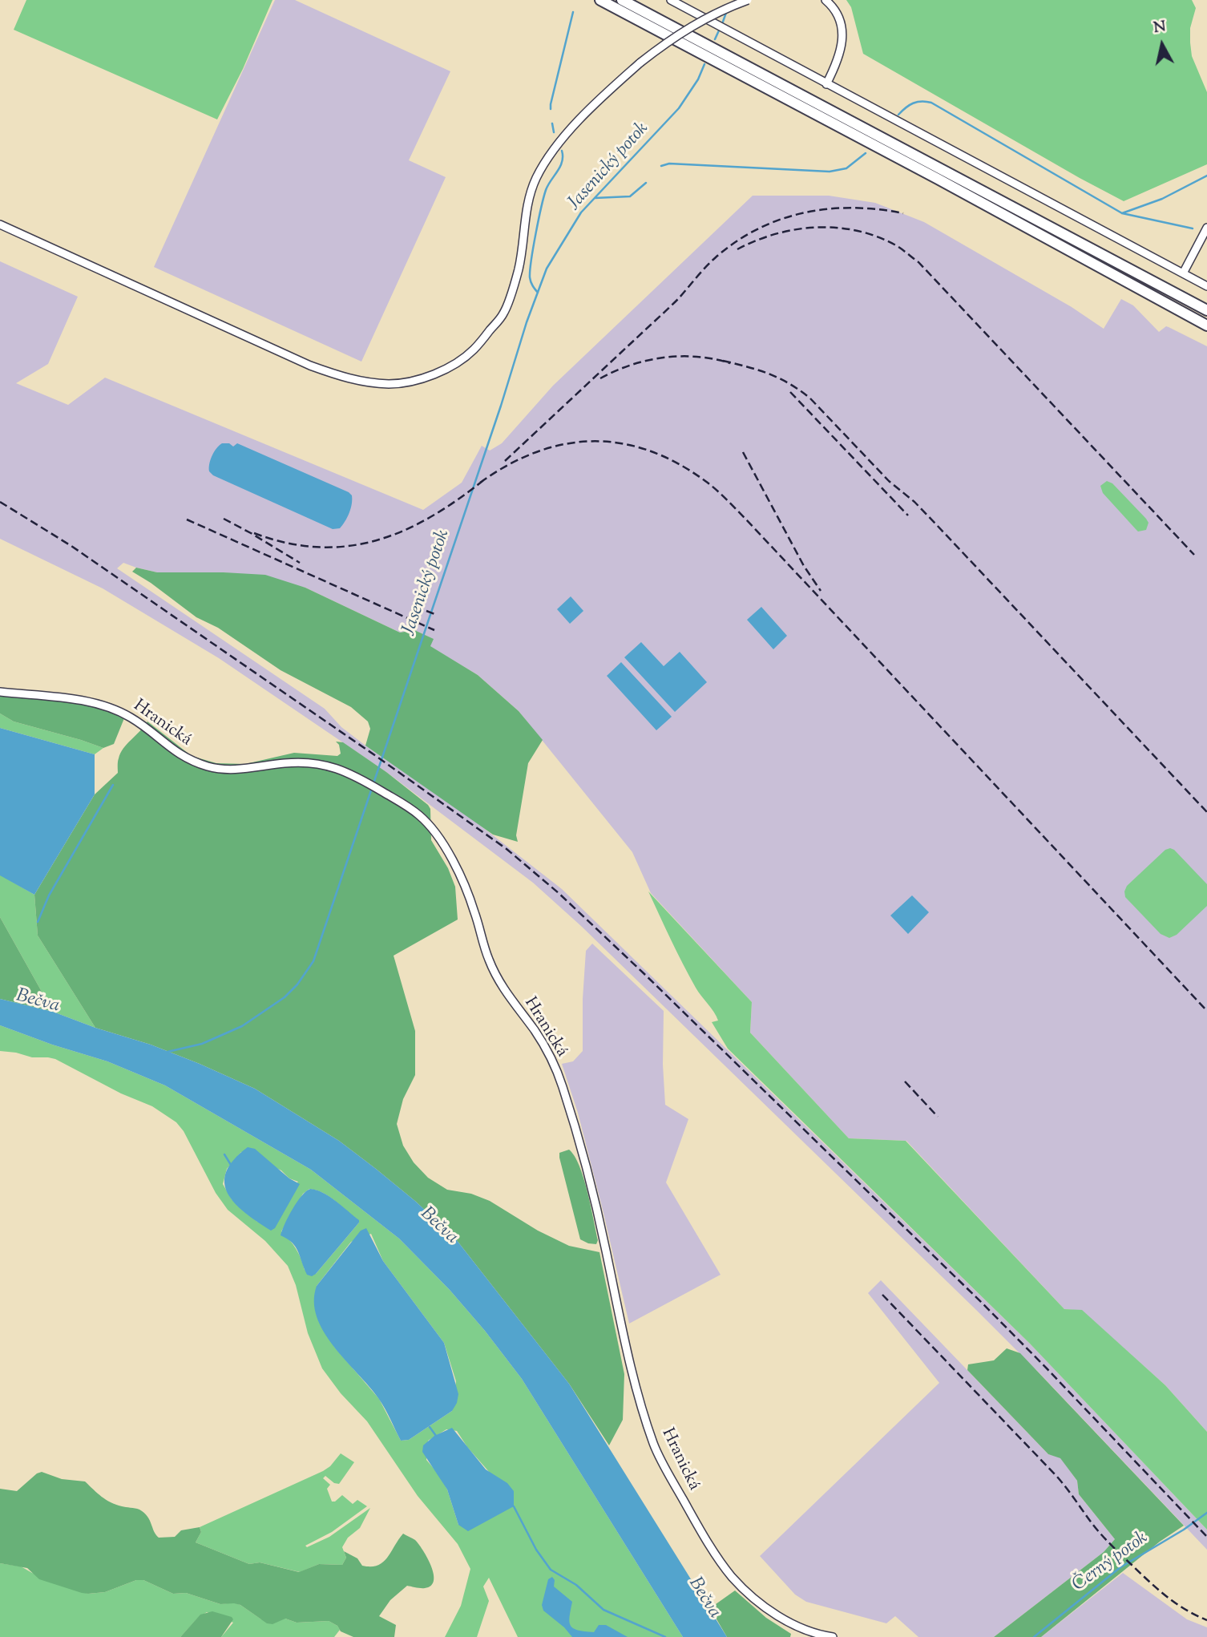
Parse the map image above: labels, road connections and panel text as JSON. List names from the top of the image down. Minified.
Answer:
{"streets":{"street":["Hranická"]},"water":["Jasenický potok","Bečva","Černý potok"],"north":"top"}
